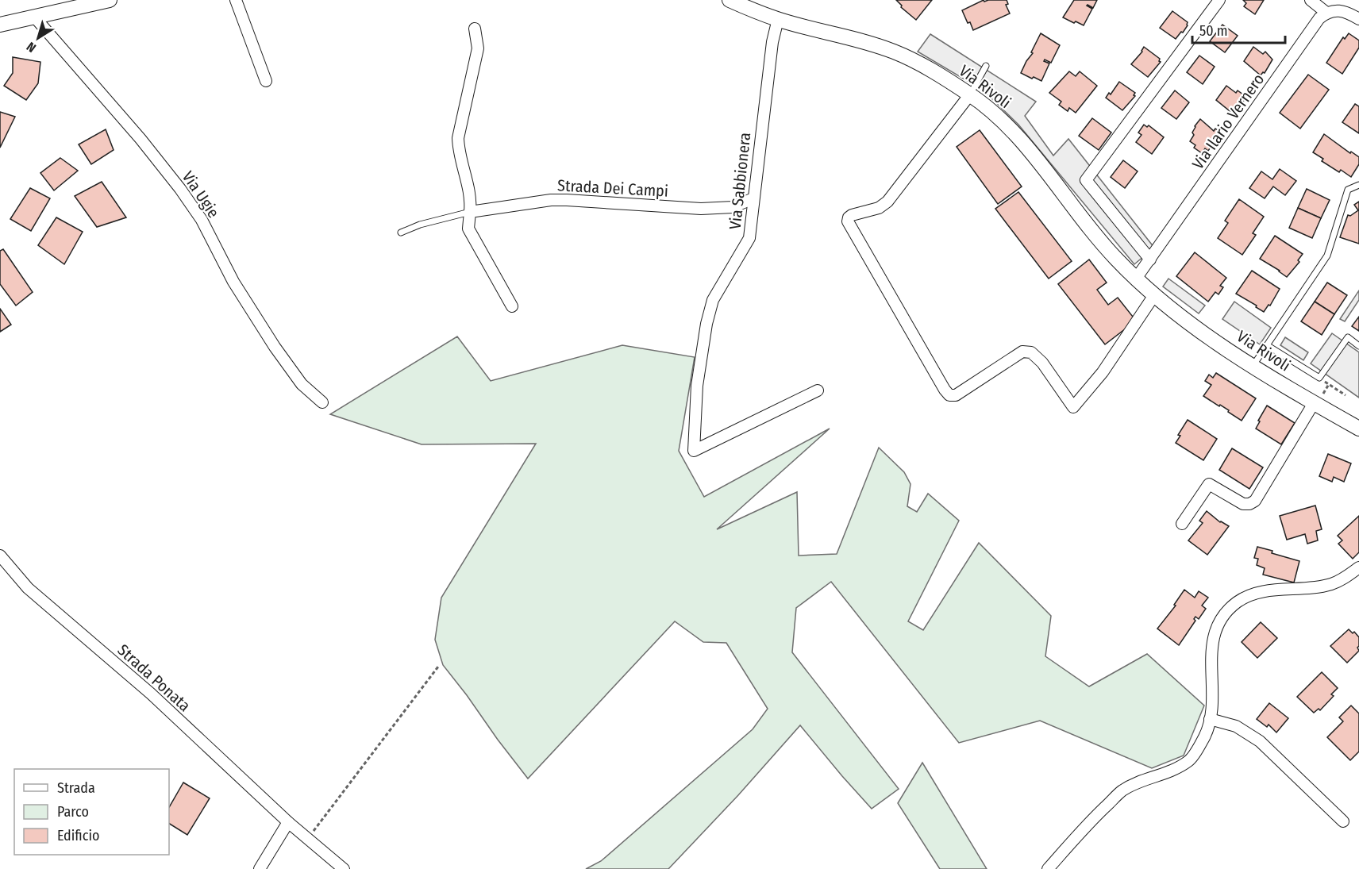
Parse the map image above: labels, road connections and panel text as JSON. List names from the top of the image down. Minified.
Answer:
{"streets":{"street":["Via Rivoli","Via Ilario Vernero","Via Sabbionera","Strada Dei Campi","Via Ugie","Strada Ponata"]},"crossings":[["Via Rivoli","Via Ilario Vernero"],["Via Rivoli","Via Sabbionera"],["Via Sabbionera","Strada Dei Campi"]],"legend":["Strada","Parco","Edificio"],"scale_bar":"50 m","north":"bottom left"}
